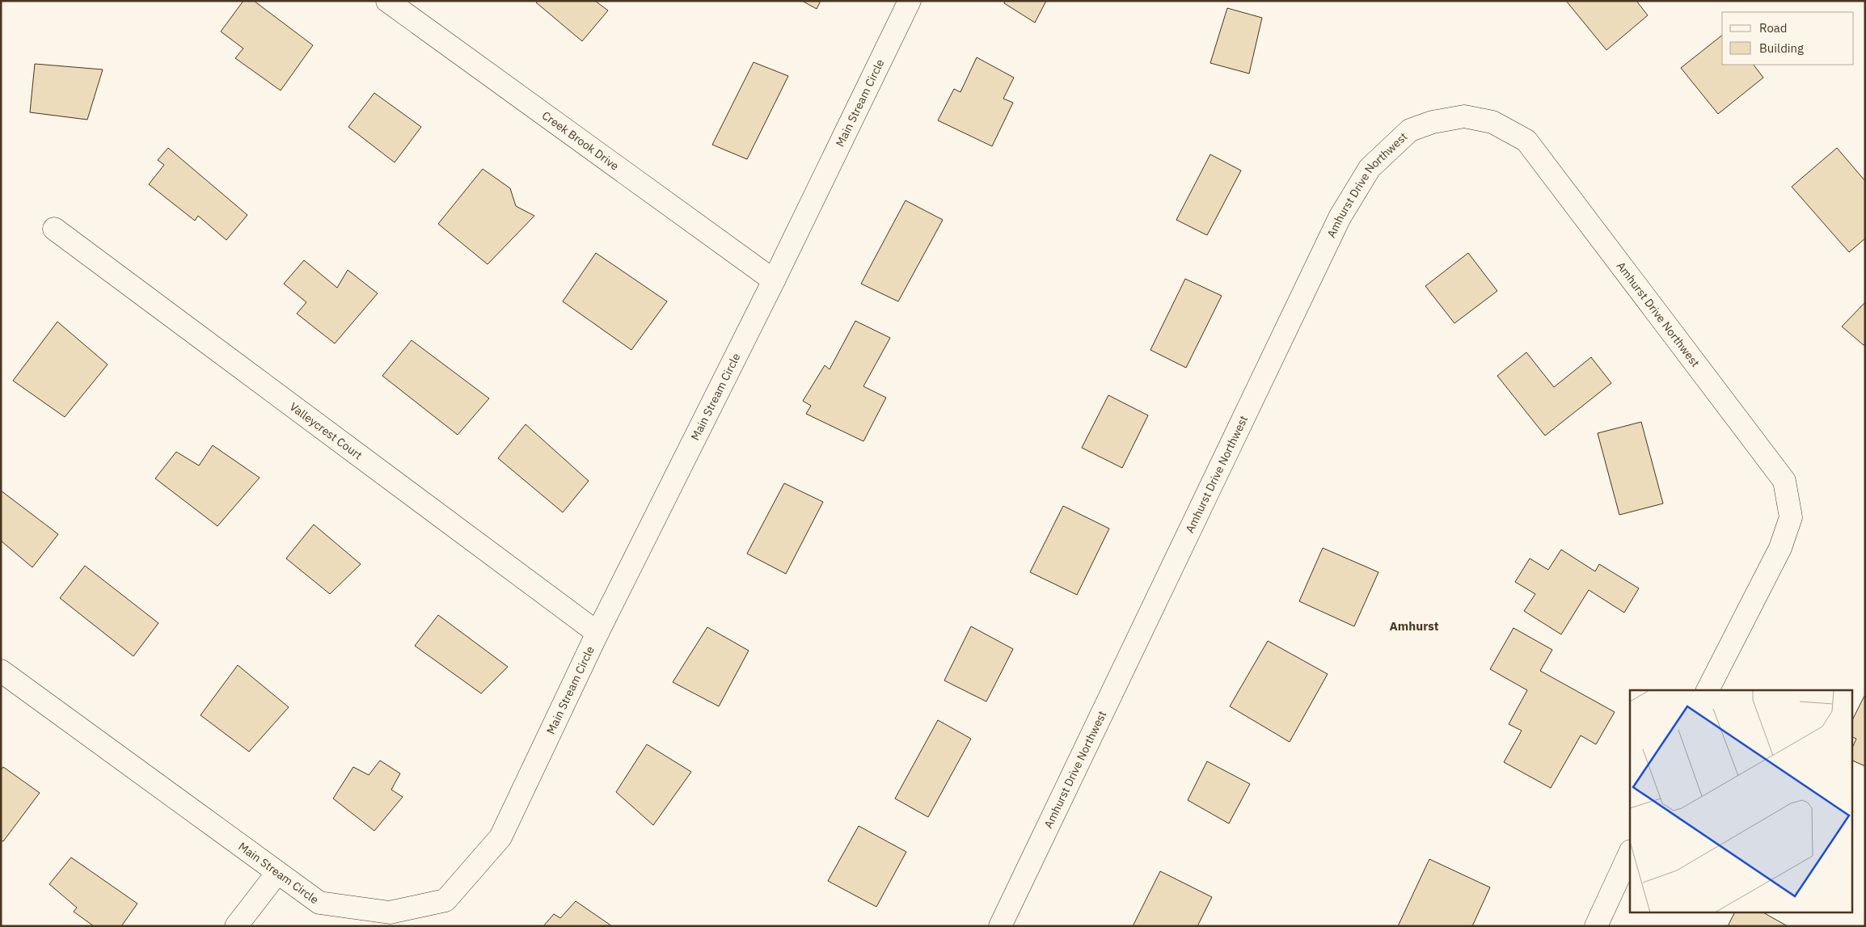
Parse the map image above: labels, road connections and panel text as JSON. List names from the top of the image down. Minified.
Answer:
{"streets":{"street":["Main Stream Circle","Creek Brook Drive","Amhurst Drive Northwest","Valleycrest Court"]},"crossings":[["Main Stream Circle","Creek Brook Drive"],["Main Stream Circle","Valleycrest Court"]],"districts":["Amhurst"],"legend":["Road","Building"]}
